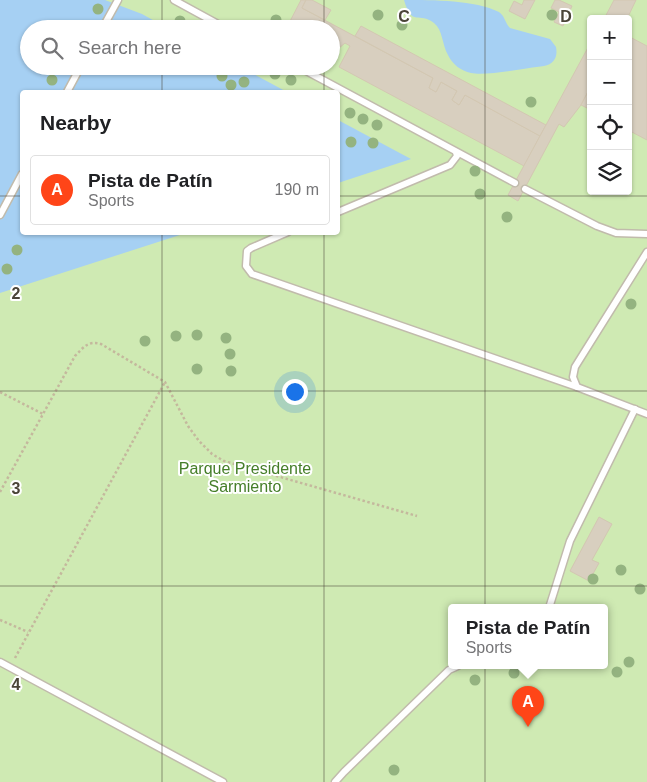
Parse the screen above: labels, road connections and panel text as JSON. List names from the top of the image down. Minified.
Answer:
{"parks":["Parque Presidente Sarmiento"],"page":{"map_buttons":["+","−"],"search":"Search here","heading":"Nearby","list":[{"mark":"A","name":"Pista de Patín","note":"Sports","value":"190 m"}],"popup":["Pista de Patín","Sports"],"pins":"A"},"grid":{"columns":["C","D"],"rows":["2","3","4"]}}
